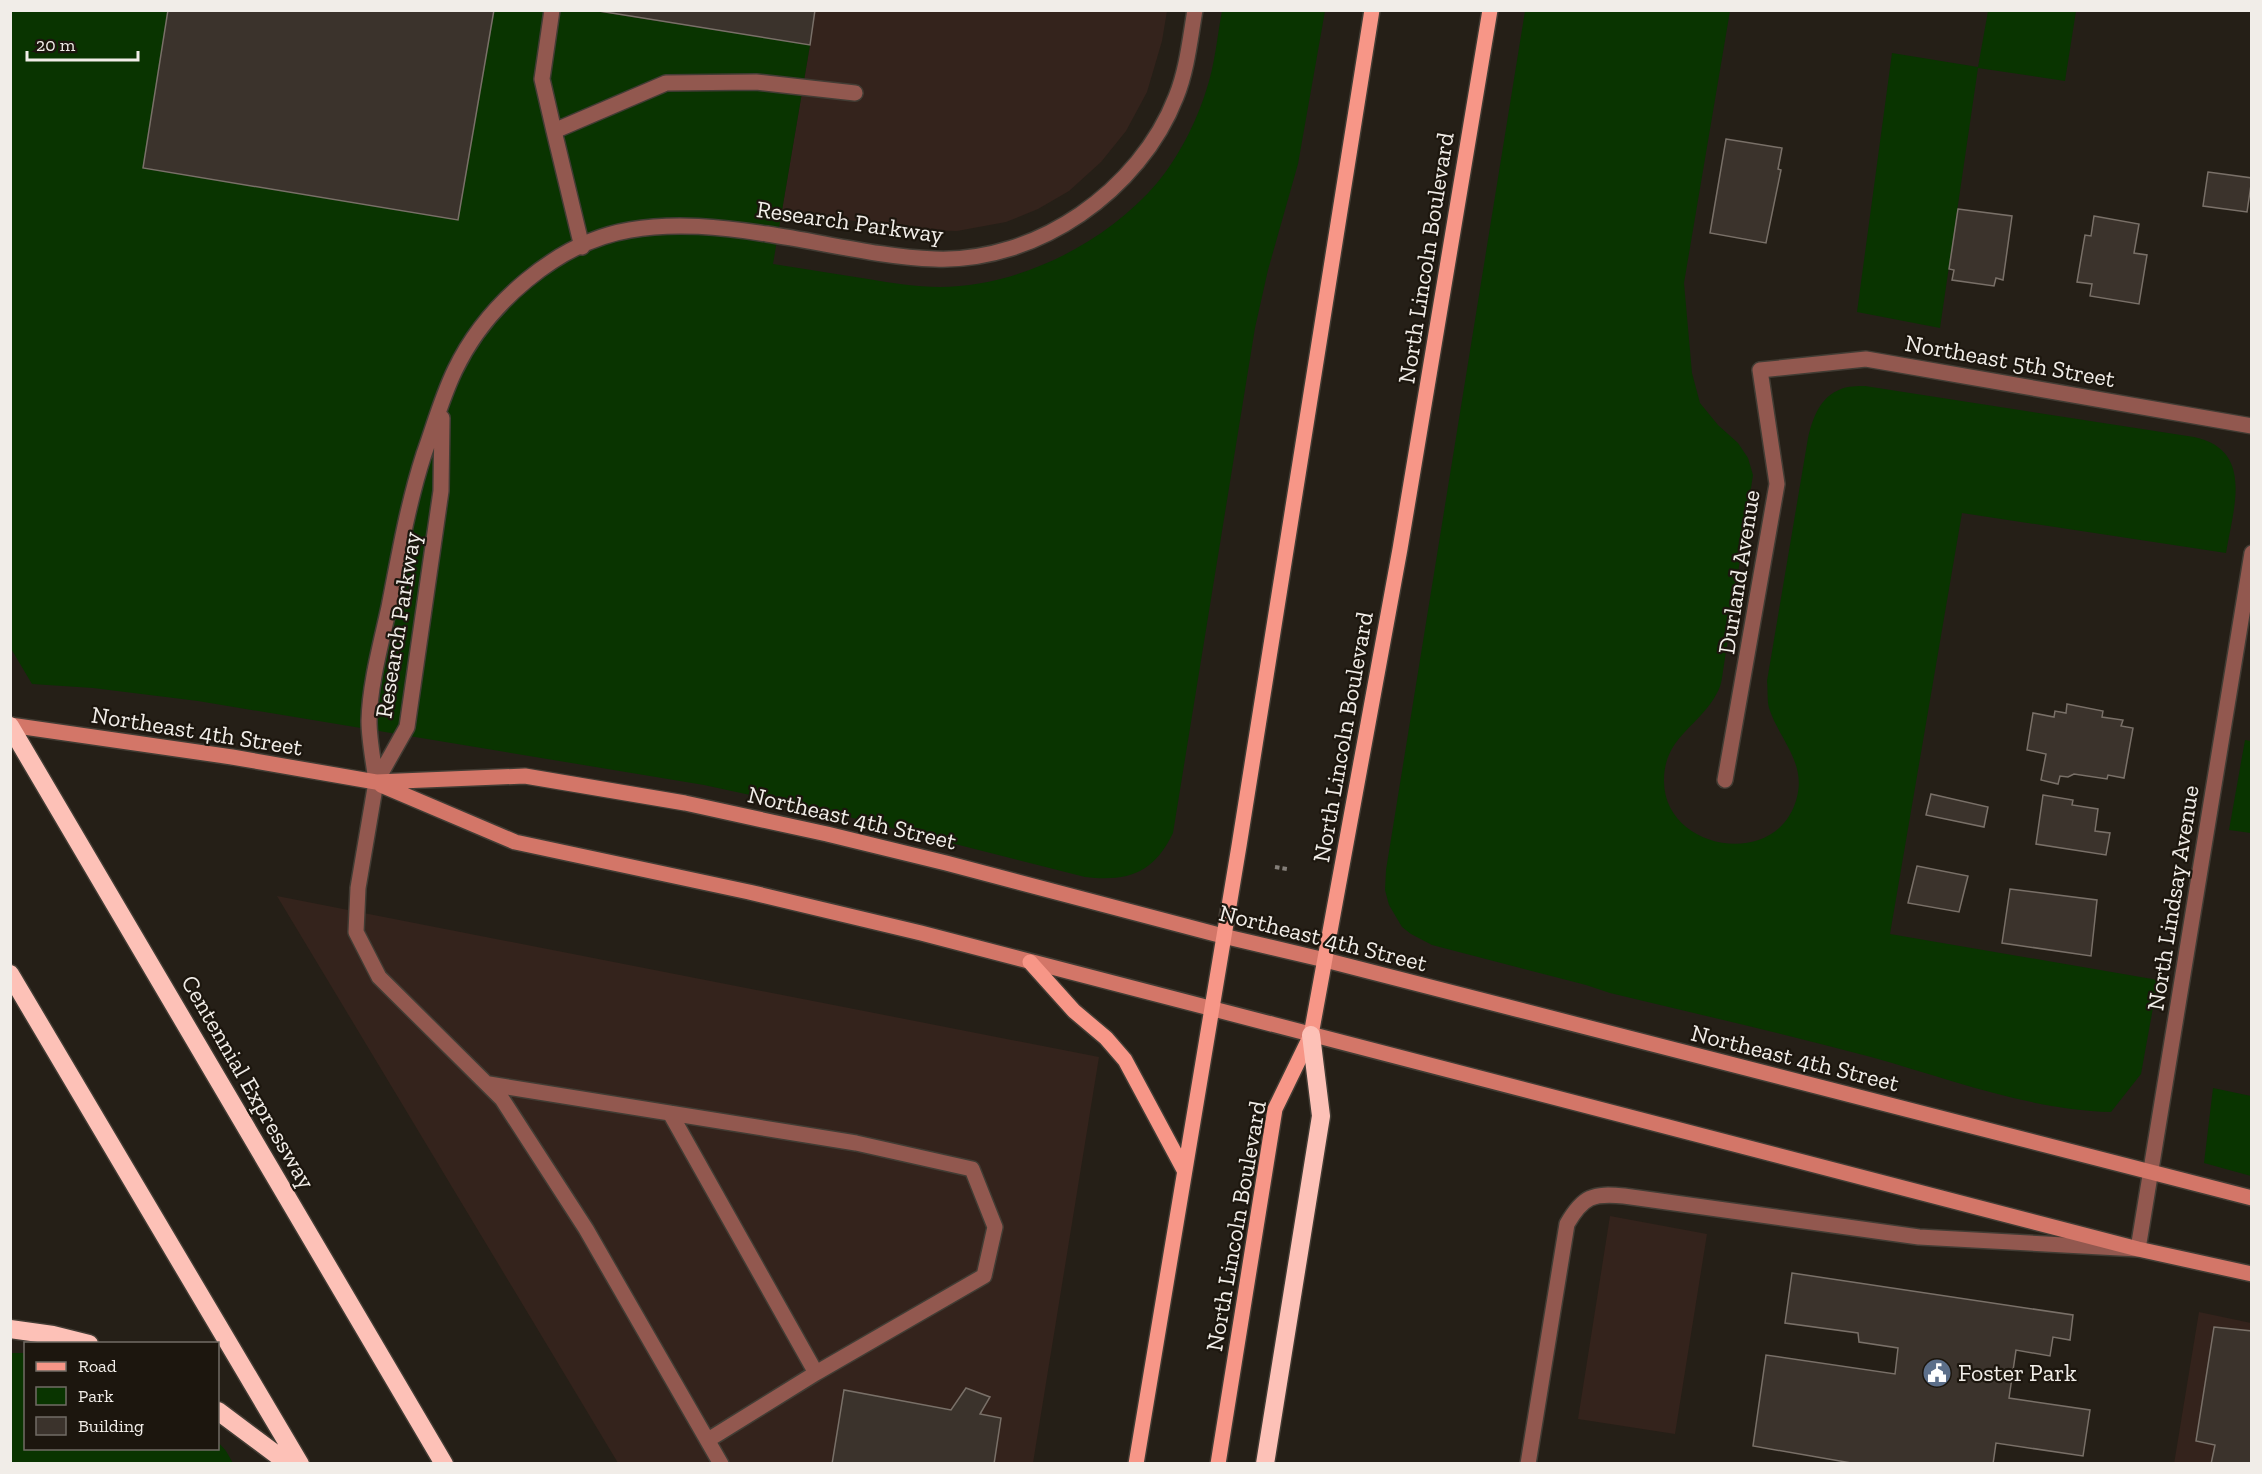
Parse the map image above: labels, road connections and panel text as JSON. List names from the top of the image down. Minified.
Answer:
{"streets":{"highway":["Centennial Expressway"],"main road":["North Lincoln Boulevard","Northeast 4th Street"],"street":["Research Parkway","Northeast 5th Street","Durland Avenue","North Lindsay Avenue"]},"crossings":[["Research Parkway","Northeast 4th Street"],["North Lincoln Boulevard","Northeast 4th Street"],["Northeast 5th Street","Durland Avenue"],["Northeast 4th Street","North Lindsay Avenue"],["Northeast 4th Street","Centennial Expressway"]],"places":{"public building":["Foster Park"]},"legend":["Road","Park","Building"],"scale_bar":"20 m"}
